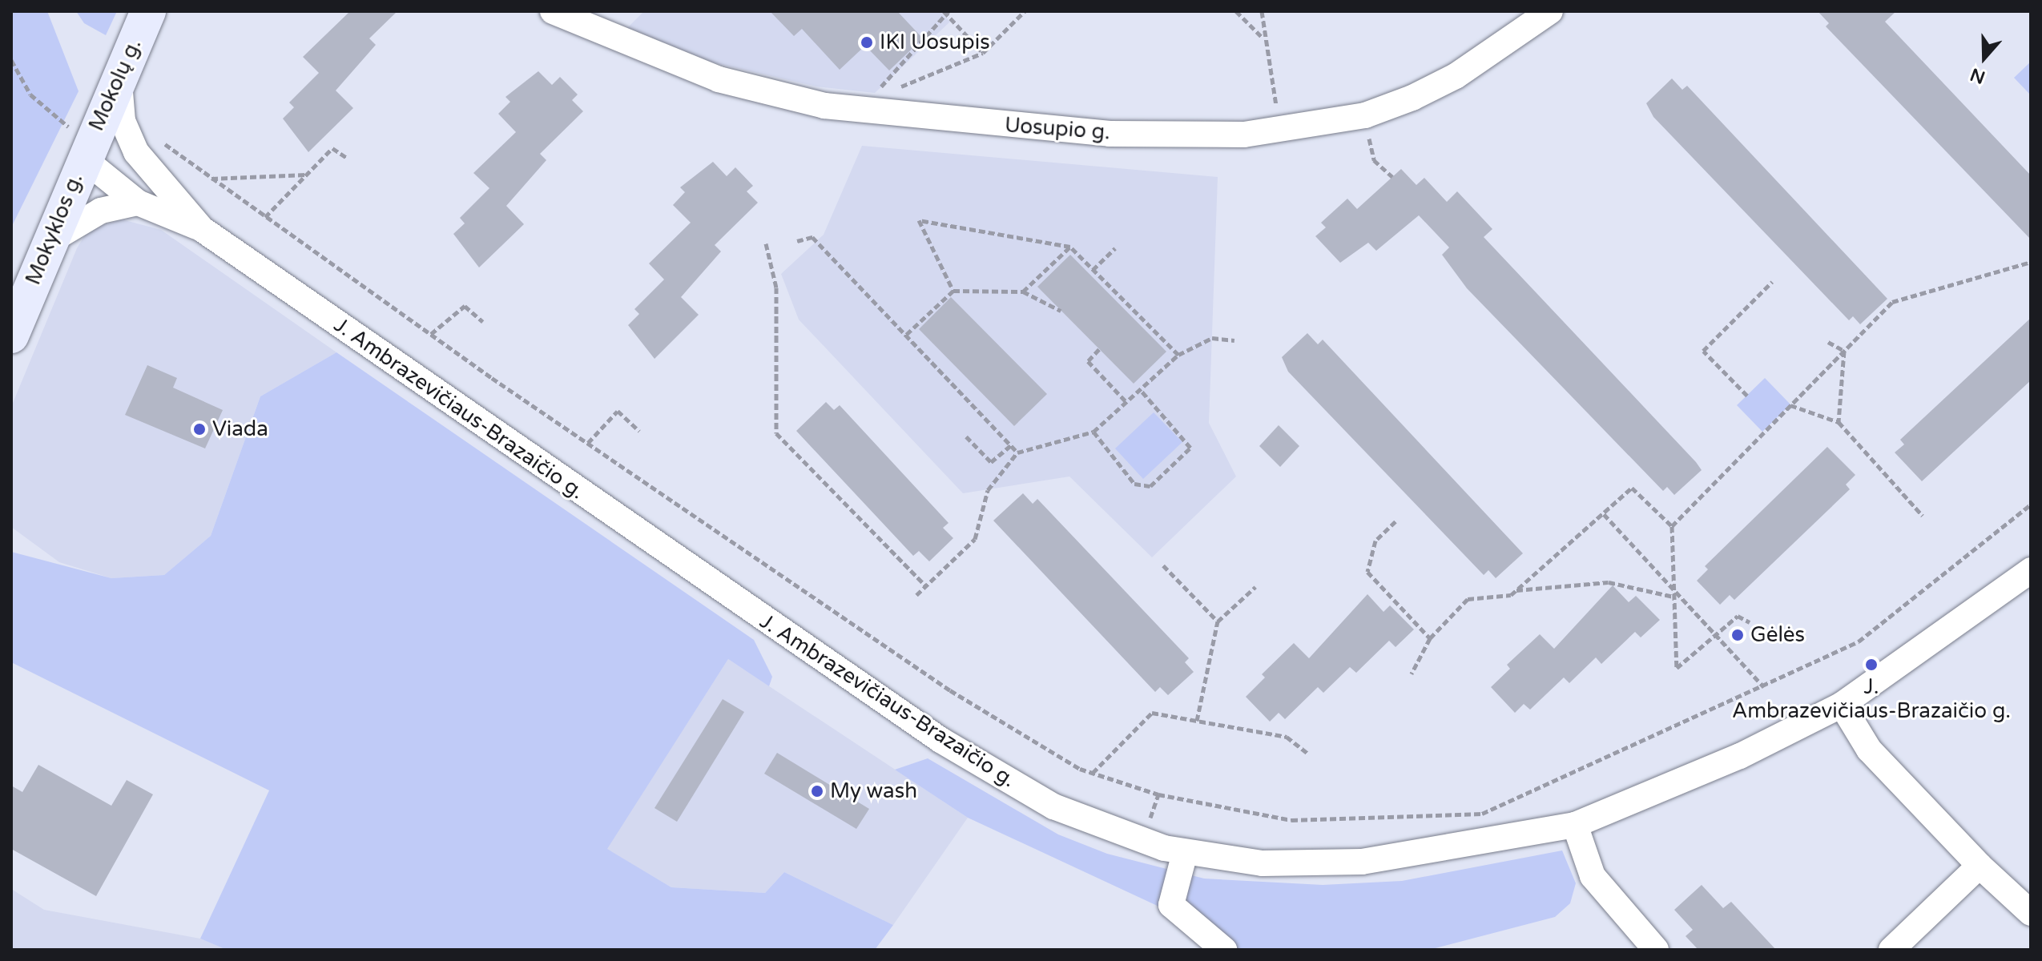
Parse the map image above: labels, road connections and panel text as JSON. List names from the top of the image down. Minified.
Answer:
{"streets":{"main road":["Mokolų g.","Mokyklos g."],"street":["Uosupio g.","J. Ambrazevičiaus-Brazaičio g."]},"crossings":[["Mokolų g.","Mokyklos g."],["Mokolų g.","J. Ambrazevičiaus-Brazaičio g."],["Mokyklos g.","J. Ambrazevičiaus-Brazaičio g."]],"places":["IKI Uosupis","Viada","Gėlės","J. Ambrazevičiaus-Brazaičio g.","My wash"],"north":"bottom"}
